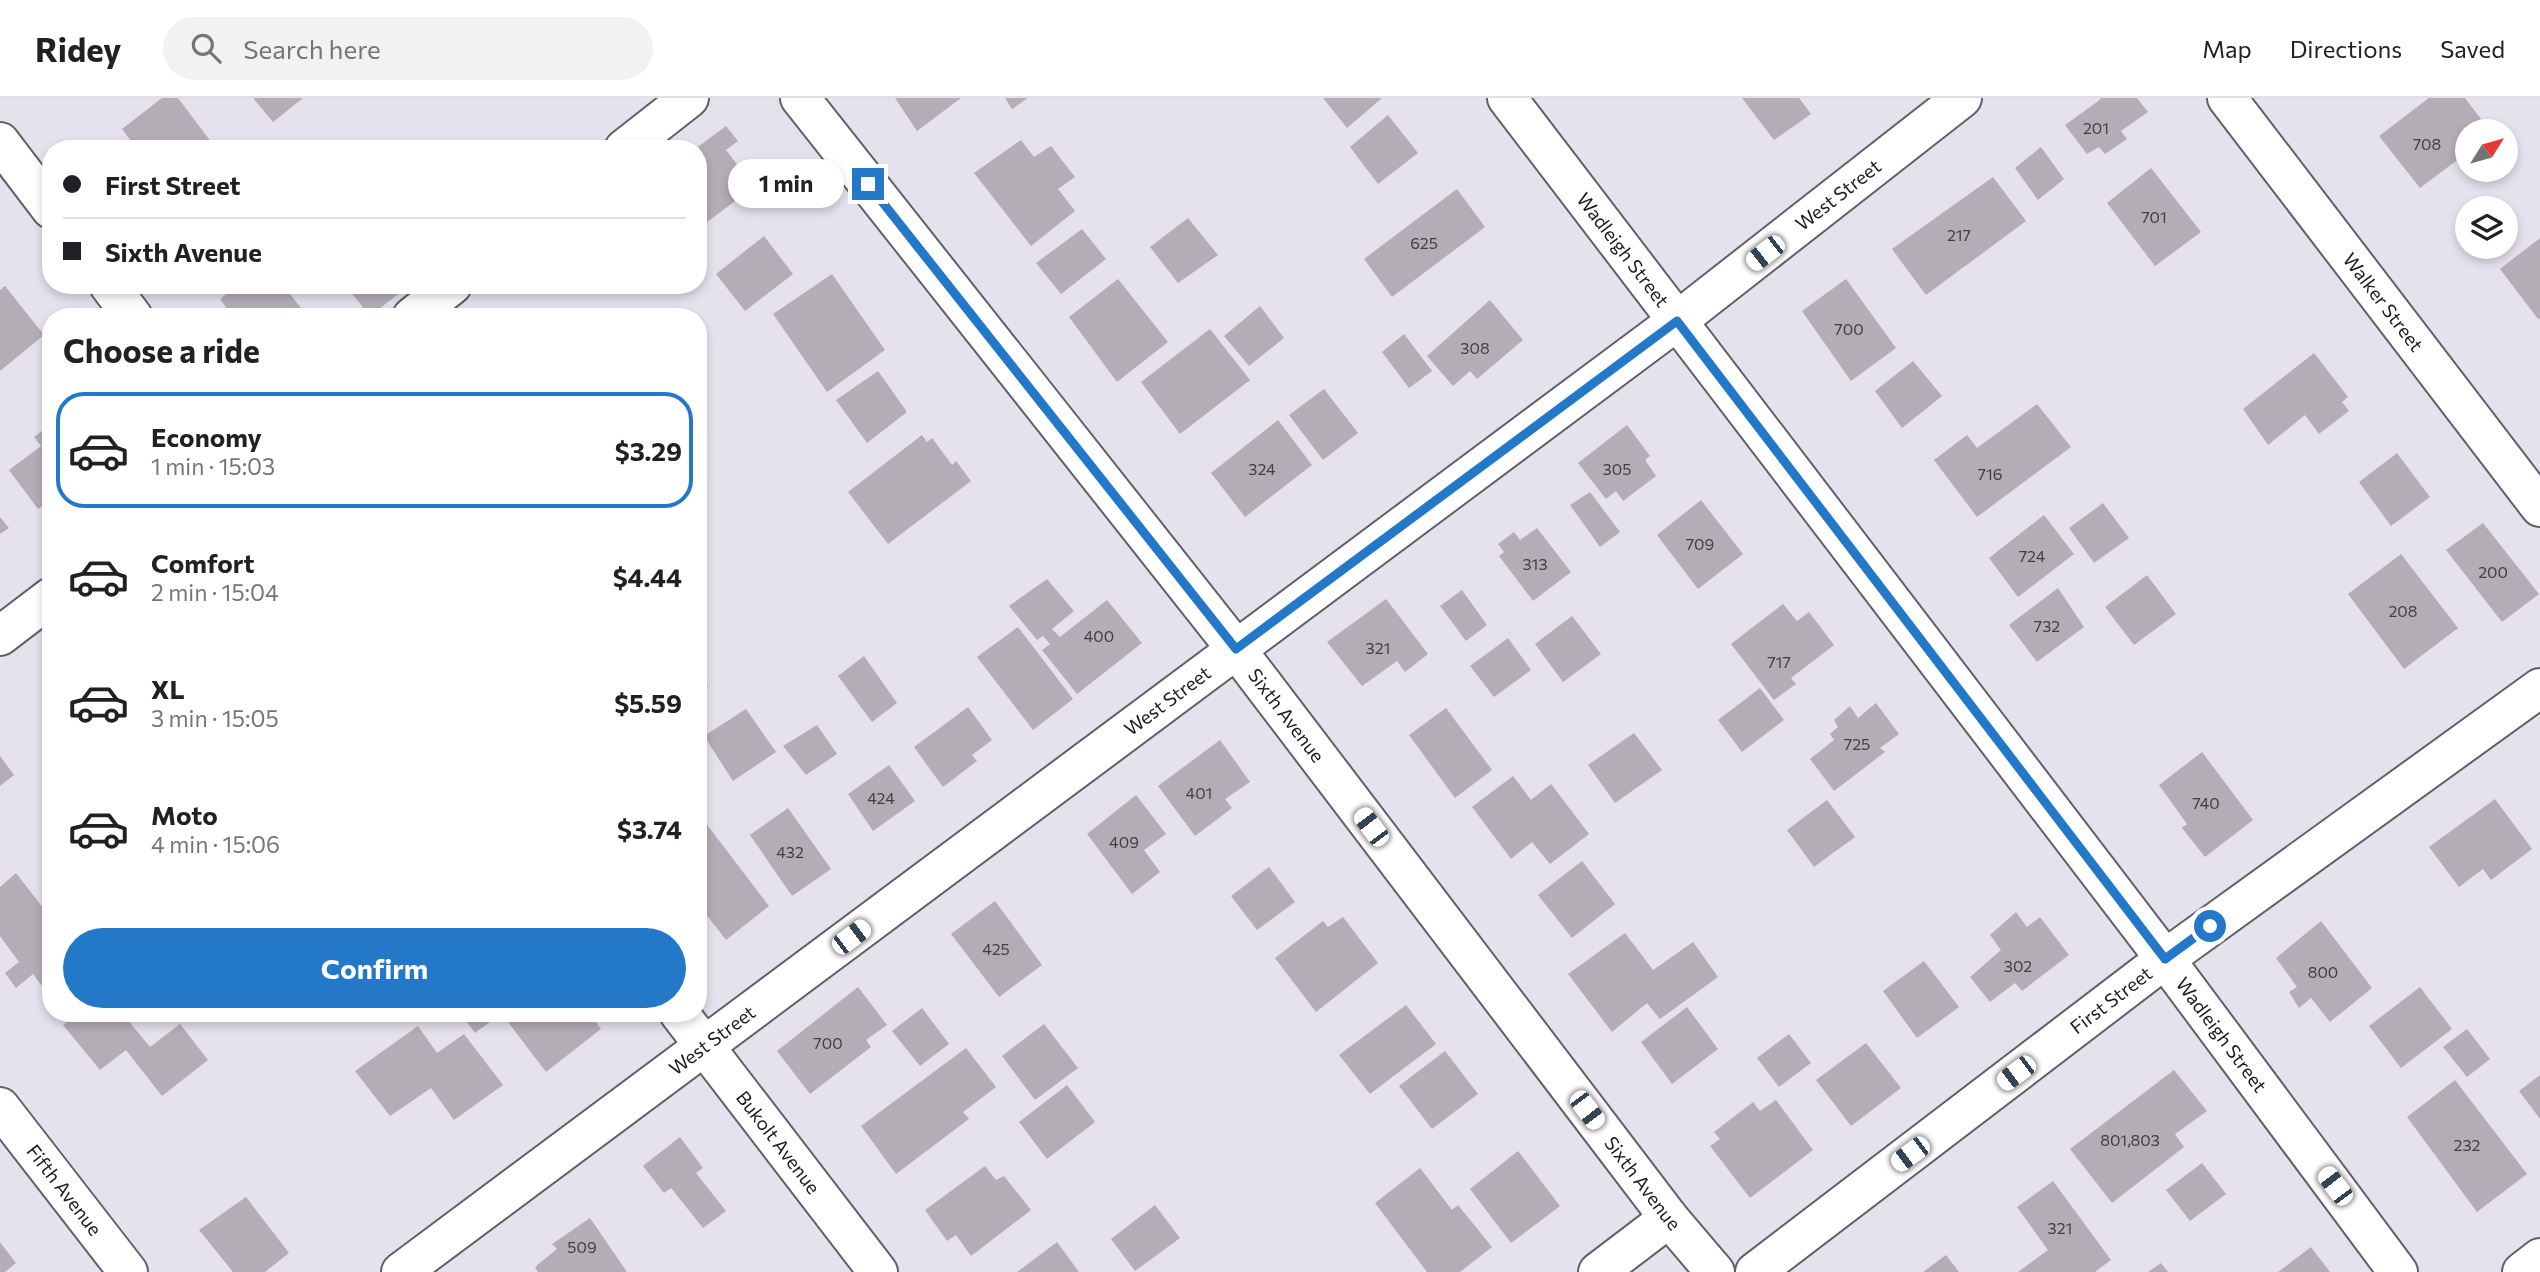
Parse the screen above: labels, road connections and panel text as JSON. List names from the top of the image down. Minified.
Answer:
{"streets":{"street":["West Street","Wadleigh Street","Walker Street","Sixth Avenue","First Street","Bukolt Avenue","Fifth Avenue"]},"crossings":[["West Street","Wadleigh Street"],["West Street","Sixth Avenue"],["West Street","Bukolt Avenue"],["Wadleigh Street","First Street"]],"house_numbers":["201","708","701","217","625","700","308","324","305","716","709","724","313","200","208","732","400","321","717","725","401","424","740","409","432","425","302","800","700","801,803","232","321","509"],"north":"top right","page":{"header":"Ridey","search":"Search here","nav":["Map","Directions","Saved"],"banner":["First Street","Sixth Avenue"],"bubble":"1 min","heading":"Choose a ride","list":[{"name":"Economy","note":"1 min · 15:03","value":"$3.29"},{"name":"Comfort","note":"2 min · 15:04","value":"$4.44"},{"name":"XL","note":"3 min · 15:05","value":"$5.59"},{"name":"Moto","note":"4 min · 15:06","value":"$3.74"}],"buttons":"Confirm"}}
